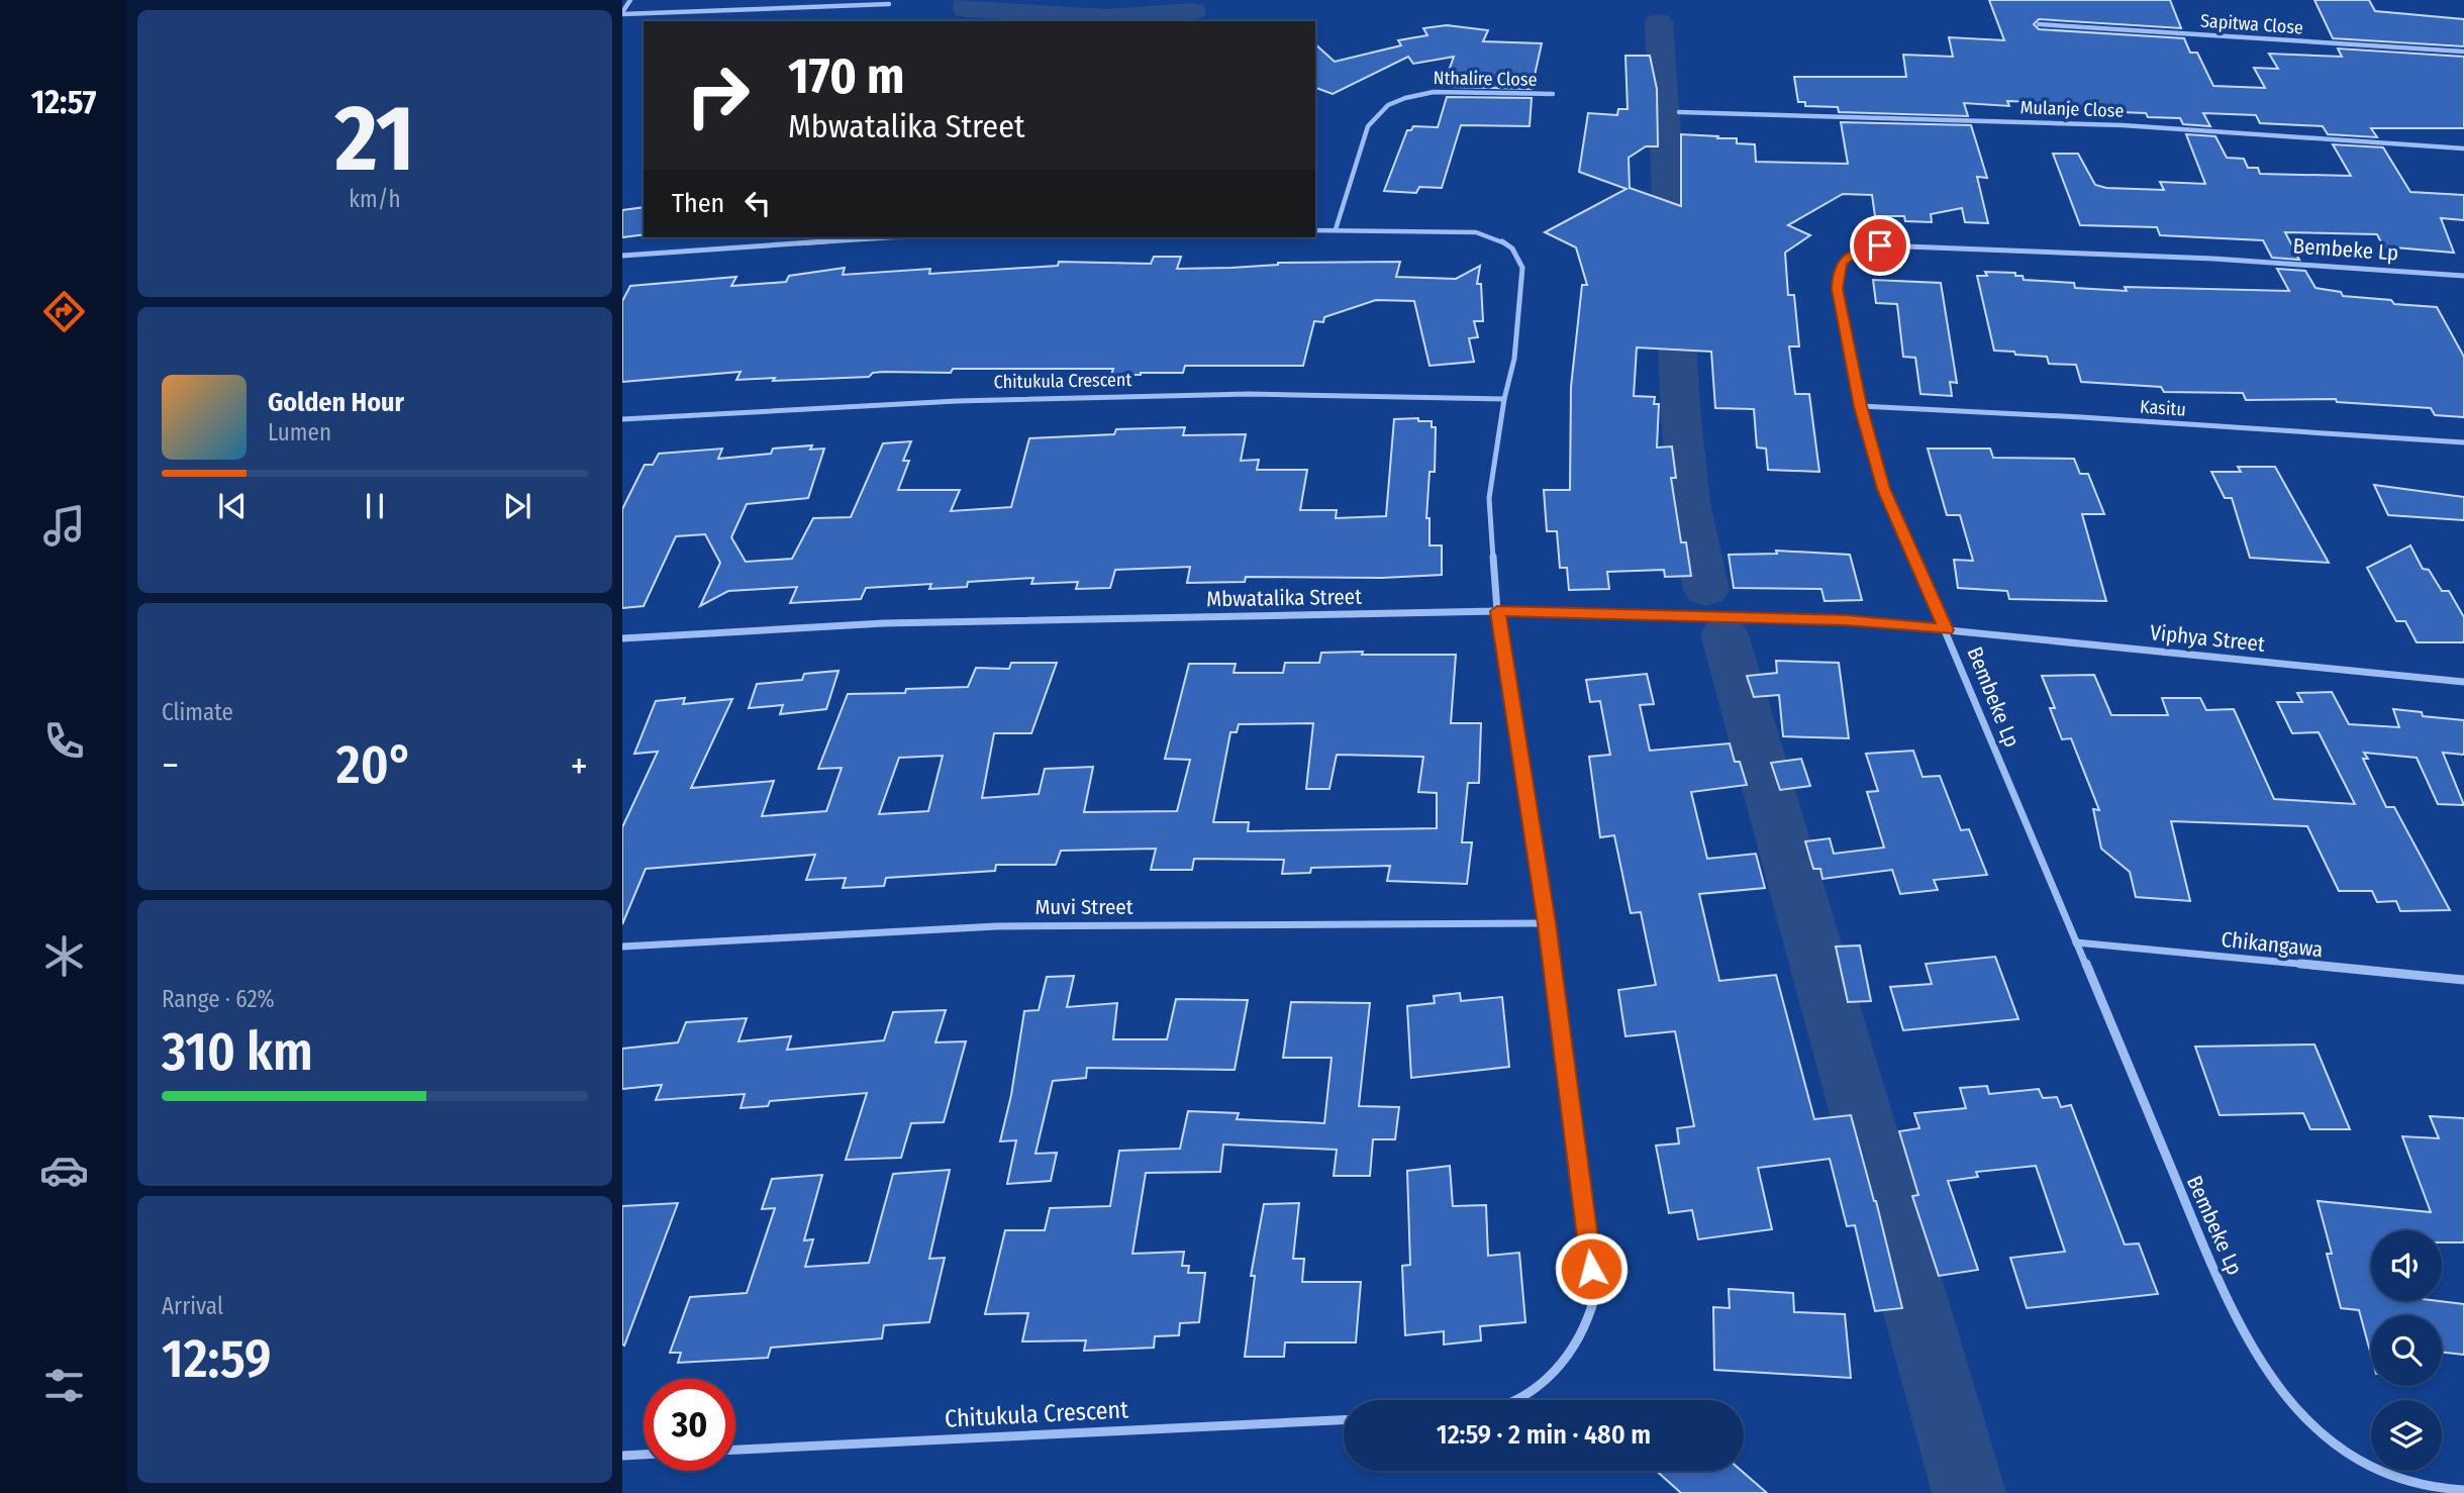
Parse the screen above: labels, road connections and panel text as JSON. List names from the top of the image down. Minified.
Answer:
{"streets":{"street":["Sapitwa Close","Nthalire Close","Mulanje Close","Bembeke Lp","Chitukula Crescent","Kasitu","Mbwatalika Street","Viphya Street","Muvi Street","Chikangawa"]},"crossings":[["Bembeke Lp","Kasitu"],["Bembeke Lp","Mbwatalika Street"],["Bembeke Lp","Viphya Street"],["Bembeke Lp","Chikangawa"],["Mbwatalika Street","Viphya Street"]],"page":{"tabs":"12:57","tile":[["21","km/h"],"Climate",["Range · 62%","310 km"],["Arrival","12:59"]],"turn":["170 m","Mbwatalika Street"],"then":"Then","song":["Golden Hour","Lumen"],"heat":["−","20°","+"],"limit":"30","trip":"12:59 · 2 min · 480 m"}}
